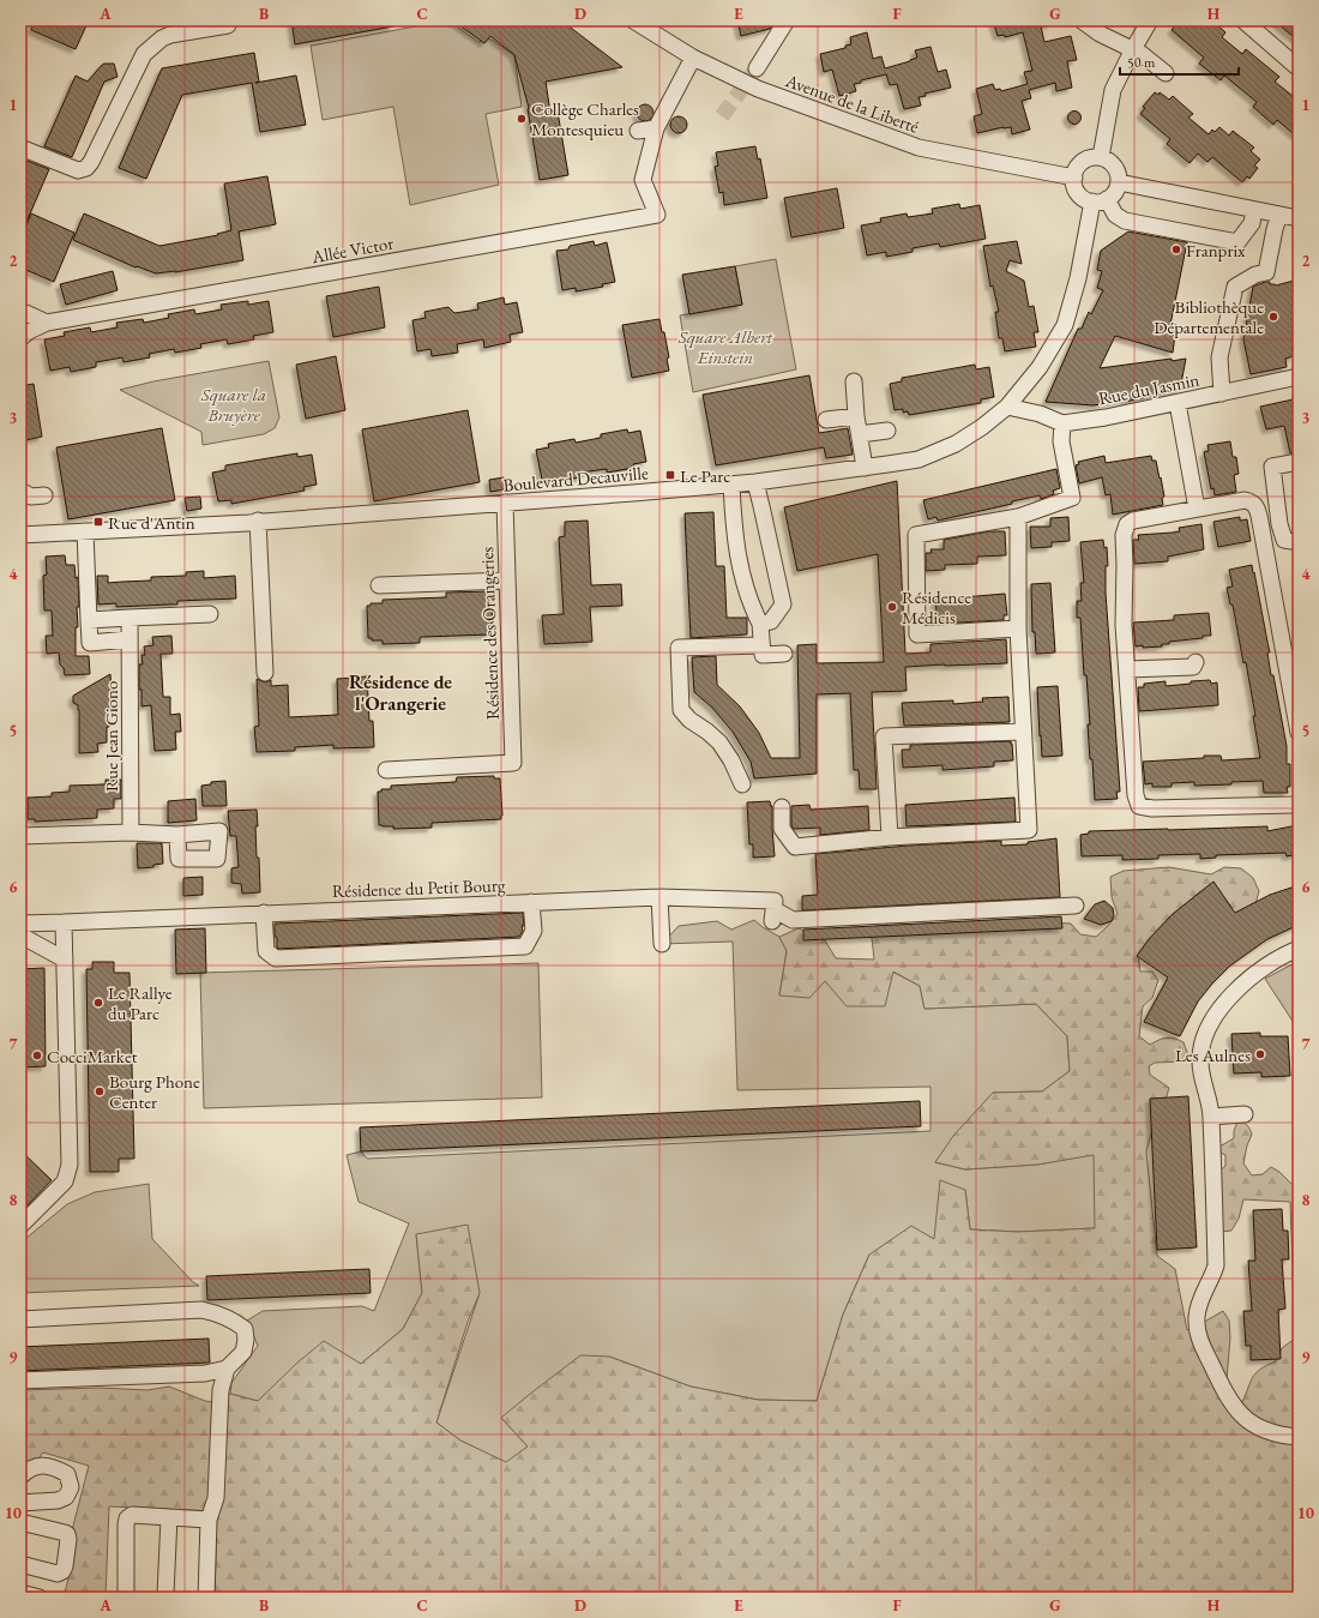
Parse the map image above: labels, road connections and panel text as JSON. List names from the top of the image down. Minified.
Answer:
{"streets":{"street":["Avenue de la Liberté","Allée Victor","Rue du Jasmin","Boulevard Decauville","Résidence des Orangeries","Rue Jean Giono","Résidence du Petit Bourg"]},"crossings":[["Avenue de la Liberté","Boulevard Decauville"],["Rue du Jasmin","Boulevard Decauville"],["Boulevard Decauville","Résidence des Orangeries"]],"districts":["Résidence de l'Orangerie"],"parks":["Square Albert Einstein","Square la Bruyère"],"places":{"other":["Collège Charles Montesquieu","Franprix","Bibliothèque Départementale","Résidence Médicis","Le Rallye du Parc","Les Aulnes","CocciMarket","Bourg Phone Center"],"transit":["Le Parc","Rue d'Antin"]},"scale_bar":"50 m","grid":{"columns":["A","B","C","D","E","F","G","H"],"rows":["1","2","3","4","5","6","7","8","9","10"]}}
